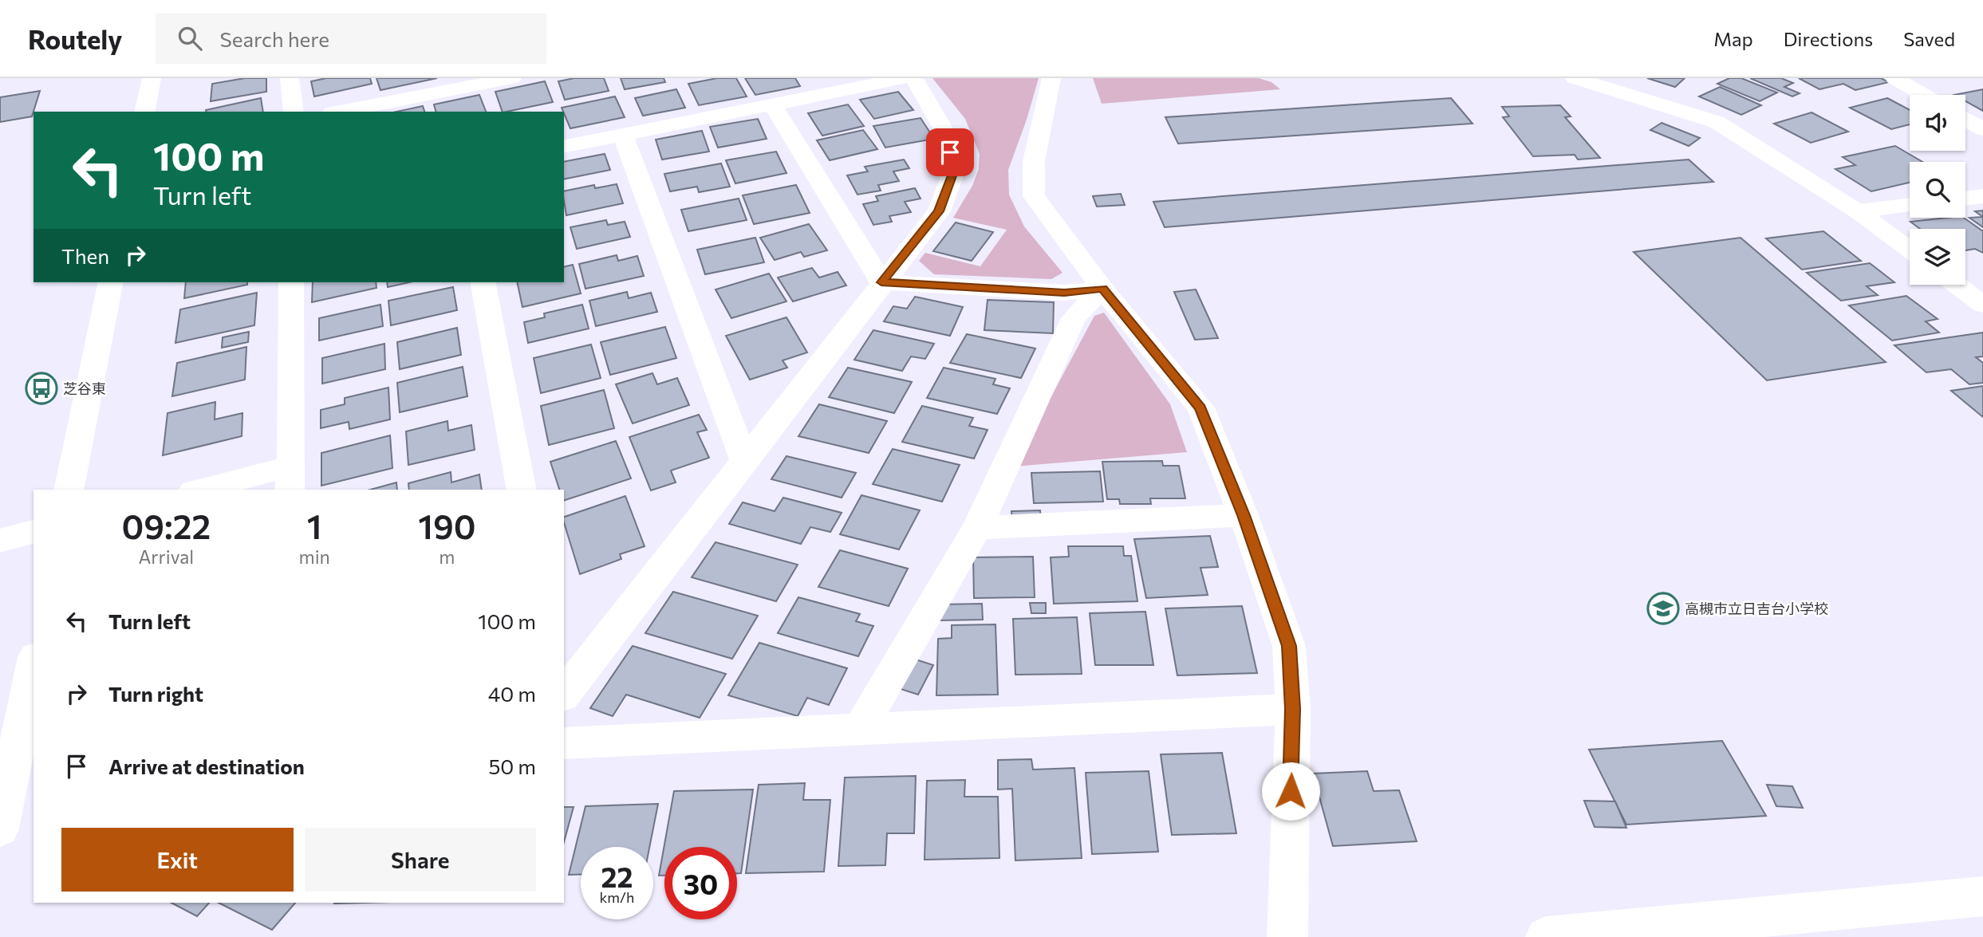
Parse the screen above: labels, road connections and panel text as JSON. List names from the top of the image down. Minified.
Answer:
{"places":{"bus stop":["芝谷東"],"school or university":["高槻市立日吉台小学校"]},"page":{"header":"Routely","search":"Search here","nav":["Map","Directions","Saved"],"turn":["100 m","Turn left"],"then":"Then","eta":["09:22","Arrival","1","min","190","m"],"list":[{"name":"Turn left","value":"100 m"},{"name":"Turn right","value":"40 m"},{"name":"Arrive at destination","value":"50 m"}],"buttons":["Exit","Share"],"speed":"22 km/h","limit":"30"}}
